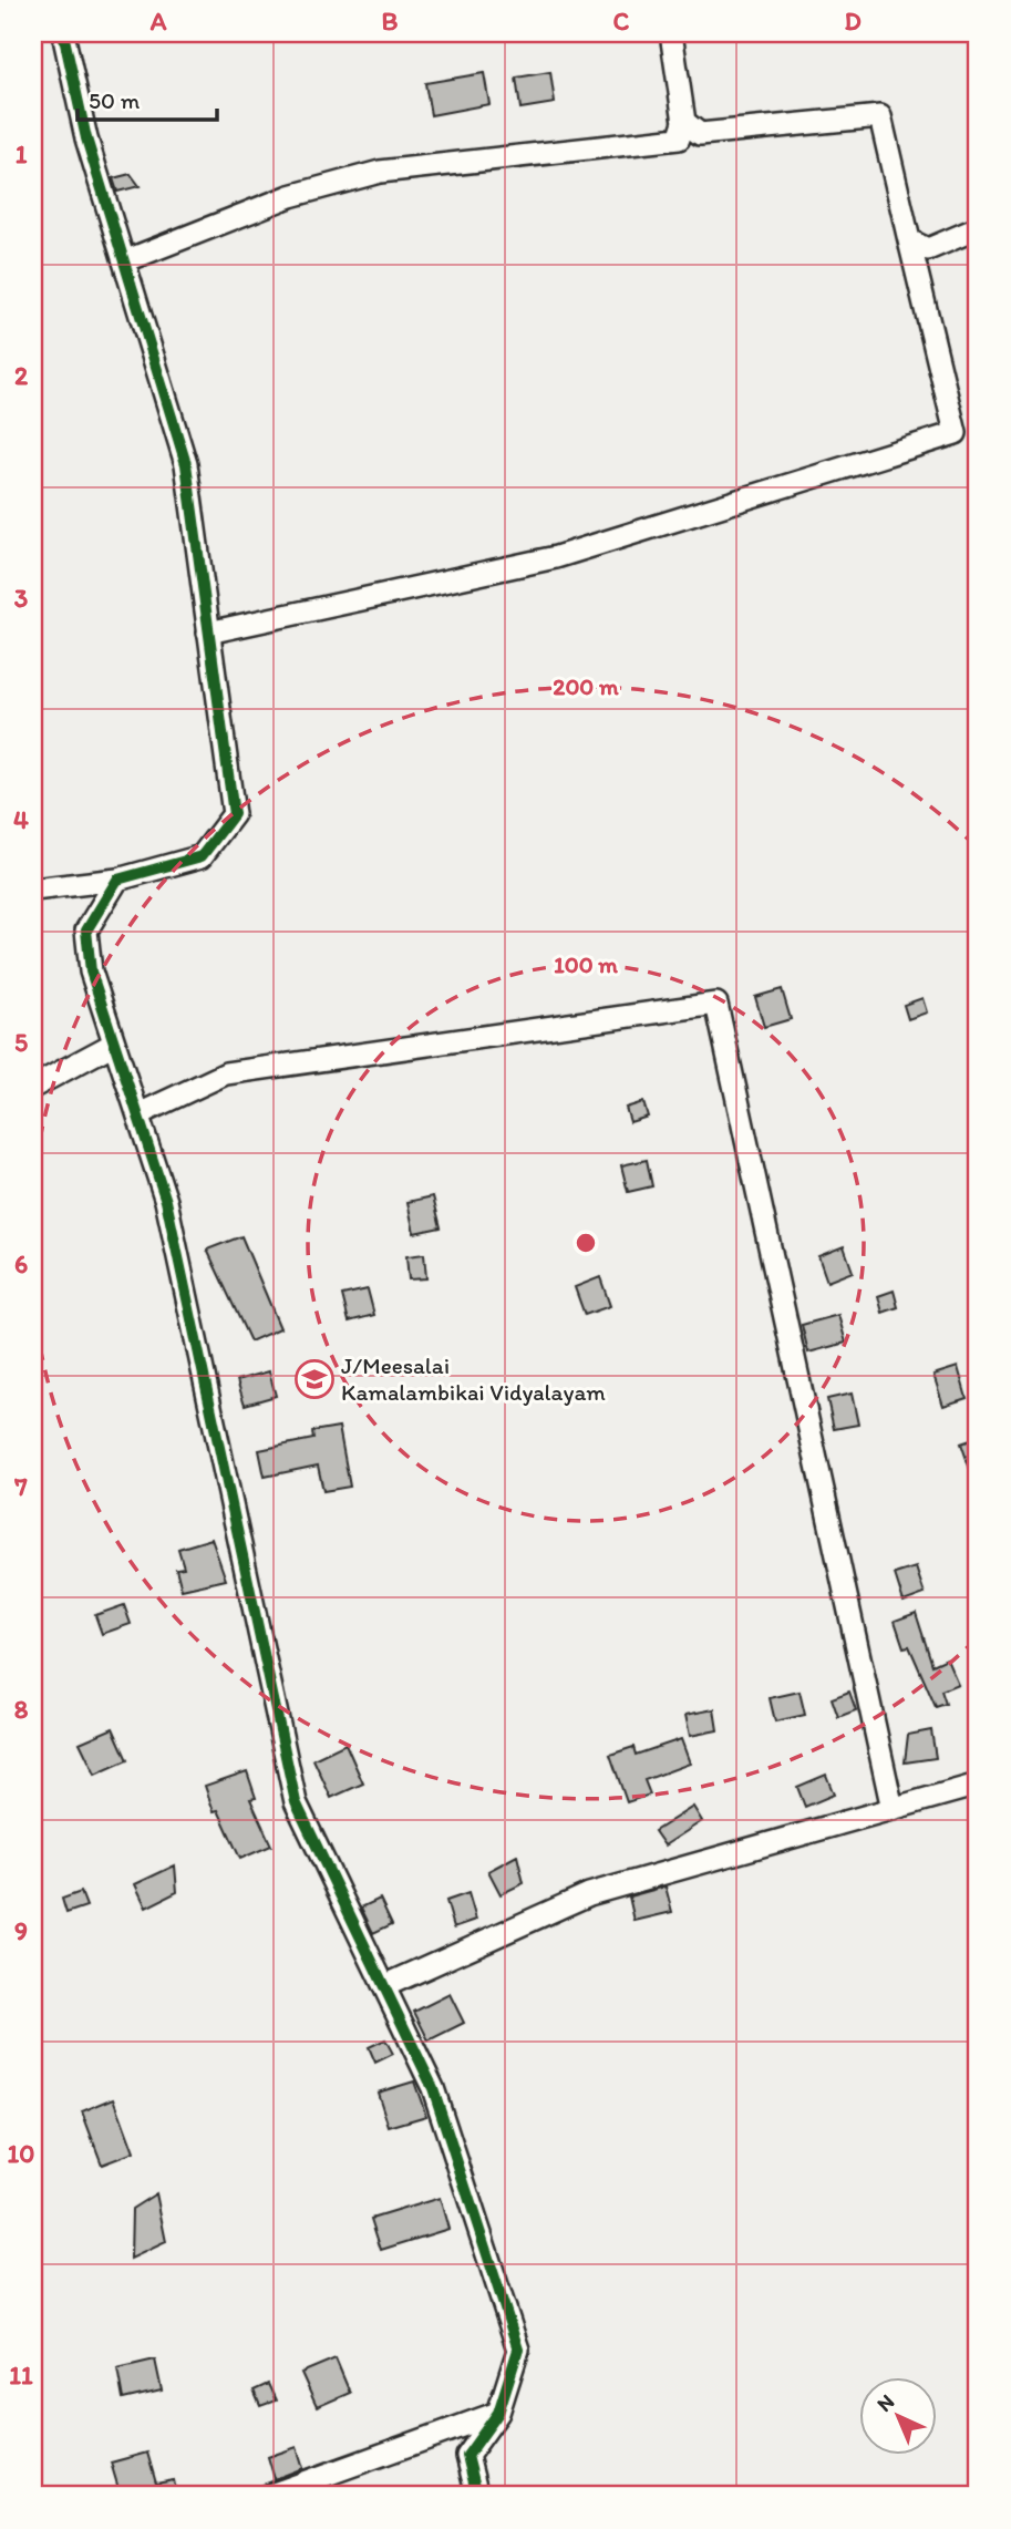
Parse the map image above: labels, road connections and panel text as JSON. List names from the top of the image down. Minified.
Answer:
{"places":{"school or university":["J/Meesalai Kamalambikai Vidyalayam"]},"scale_bar":"50 m","north":"top left","grid":{"columns":["A","B","C","D"],"rows":["1","2","3","4","5","6","7","8","9","10","11"]},"rings":["200 m","100 m"]}
